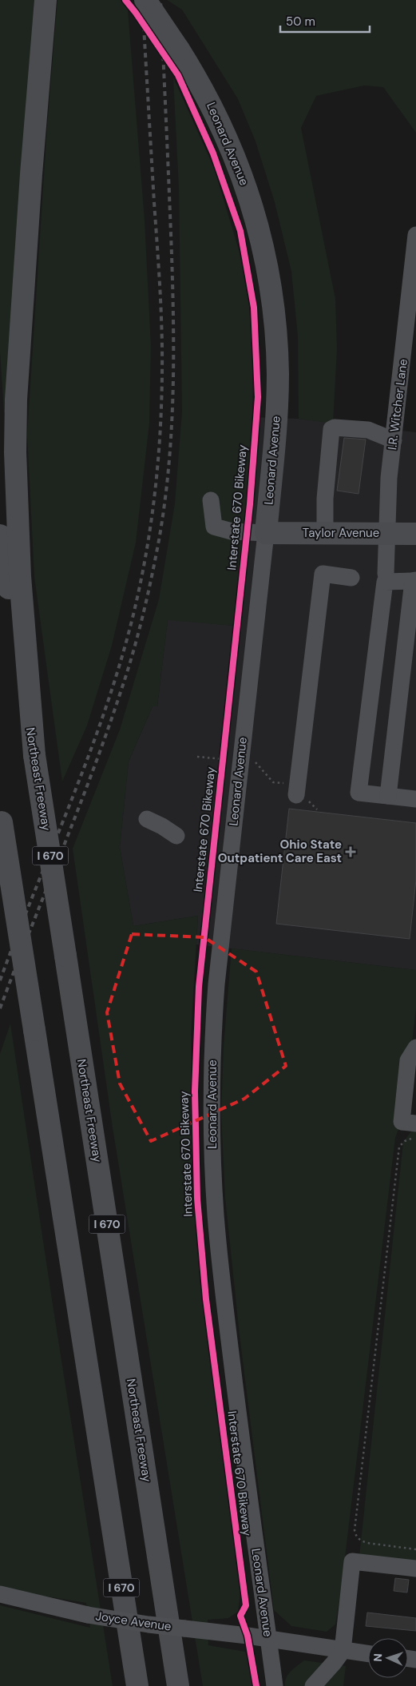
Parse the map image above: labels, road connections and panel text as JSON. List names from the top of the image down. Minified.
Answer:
{"streets":{"highway":["Northeast Freeway","I 670"],"main road":["Leonard Avenue","Taylor Avenue"],"street":["I.R. Witcher Lane","Joyce Avenue"],"cycle path":["Interstate 670 Bikeway"]},"crossings":[["Leonard Avenue","Taylor Avenue"],["Leonard Avenue","Joyce Avenue"],["I.R. Witcher Lane","Taylor Avenue"]],"places":{"health":["Ohio State Outpatient Care East"]},"scale_bar":"50 m","north":"left"}
